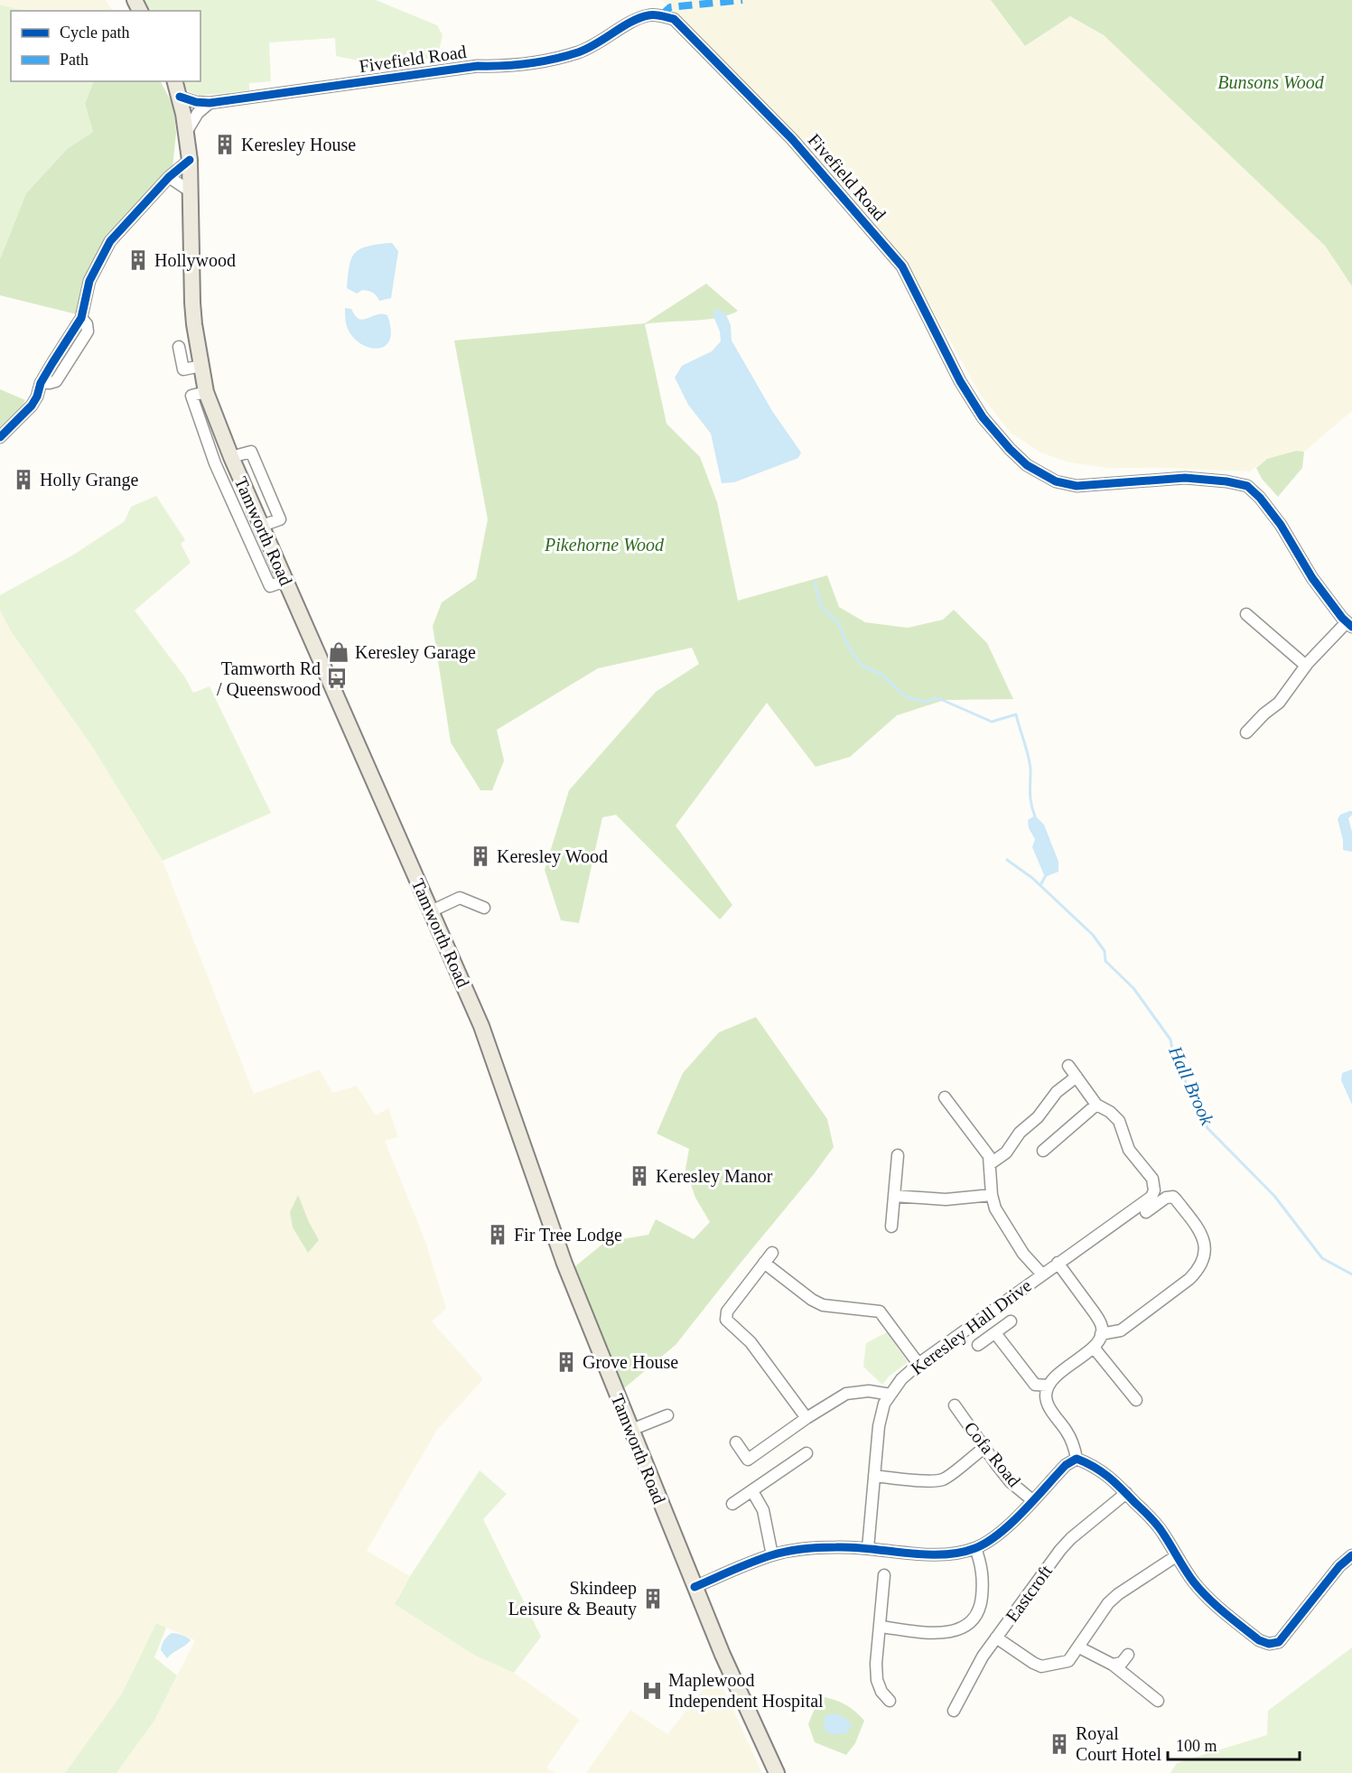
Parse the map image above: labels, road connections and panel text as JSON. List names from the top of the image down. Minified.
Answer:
{"streets":{"main road":["Tamworth Road"],"street":["Fivefield Road","Keresley Hall Drive","Cofa Road","Eastcroft"]},"crossings":[["Fivefield Road","Tamworth Road"]],"water":["Hall Brook"],"parks":["Bunsons Wood","Pikehorne Wood"],"places":{"building":["Keresley House","Hollywood","Holly Grange","Keresley Wood","Keresley Manor","Fir Tree Lodge","Grove House","Skindeep Leisure & Beauty","Royal Court Hotel"],"shop":["Keresley Garage"],"bus stop":["Tamworth Rd / Queenswood"],"hospital":["Maplewood Independent Hospital"]},"legend":["Cycle path","Path"],"scale_bar":"100 m"}
